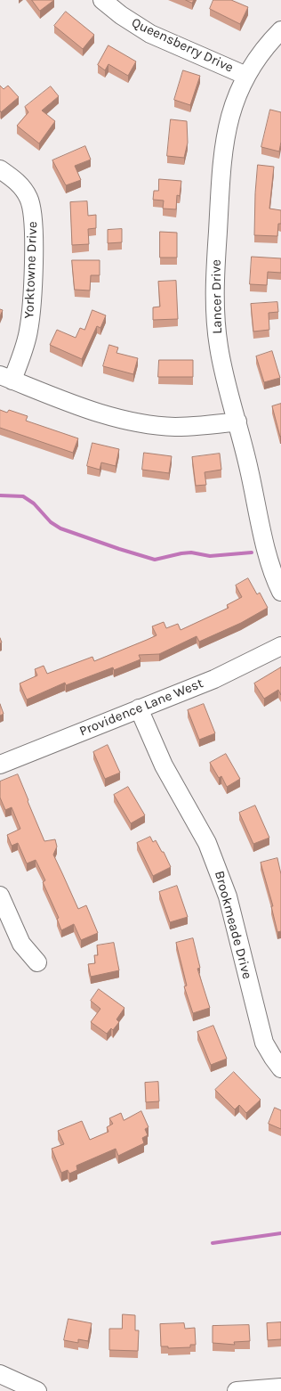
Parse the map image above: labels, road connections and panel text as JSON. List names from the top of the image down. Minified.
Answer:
{"streets":{"street":["Queensberry Drive","Yorktowne Drive","Lancer Drive","Providence Lane West","Brookmeade Drive"]},"crossings":[["Queensberry Drive","Lancer Drive"],["Providence Lane West","Brookmeade Drive"]]}
